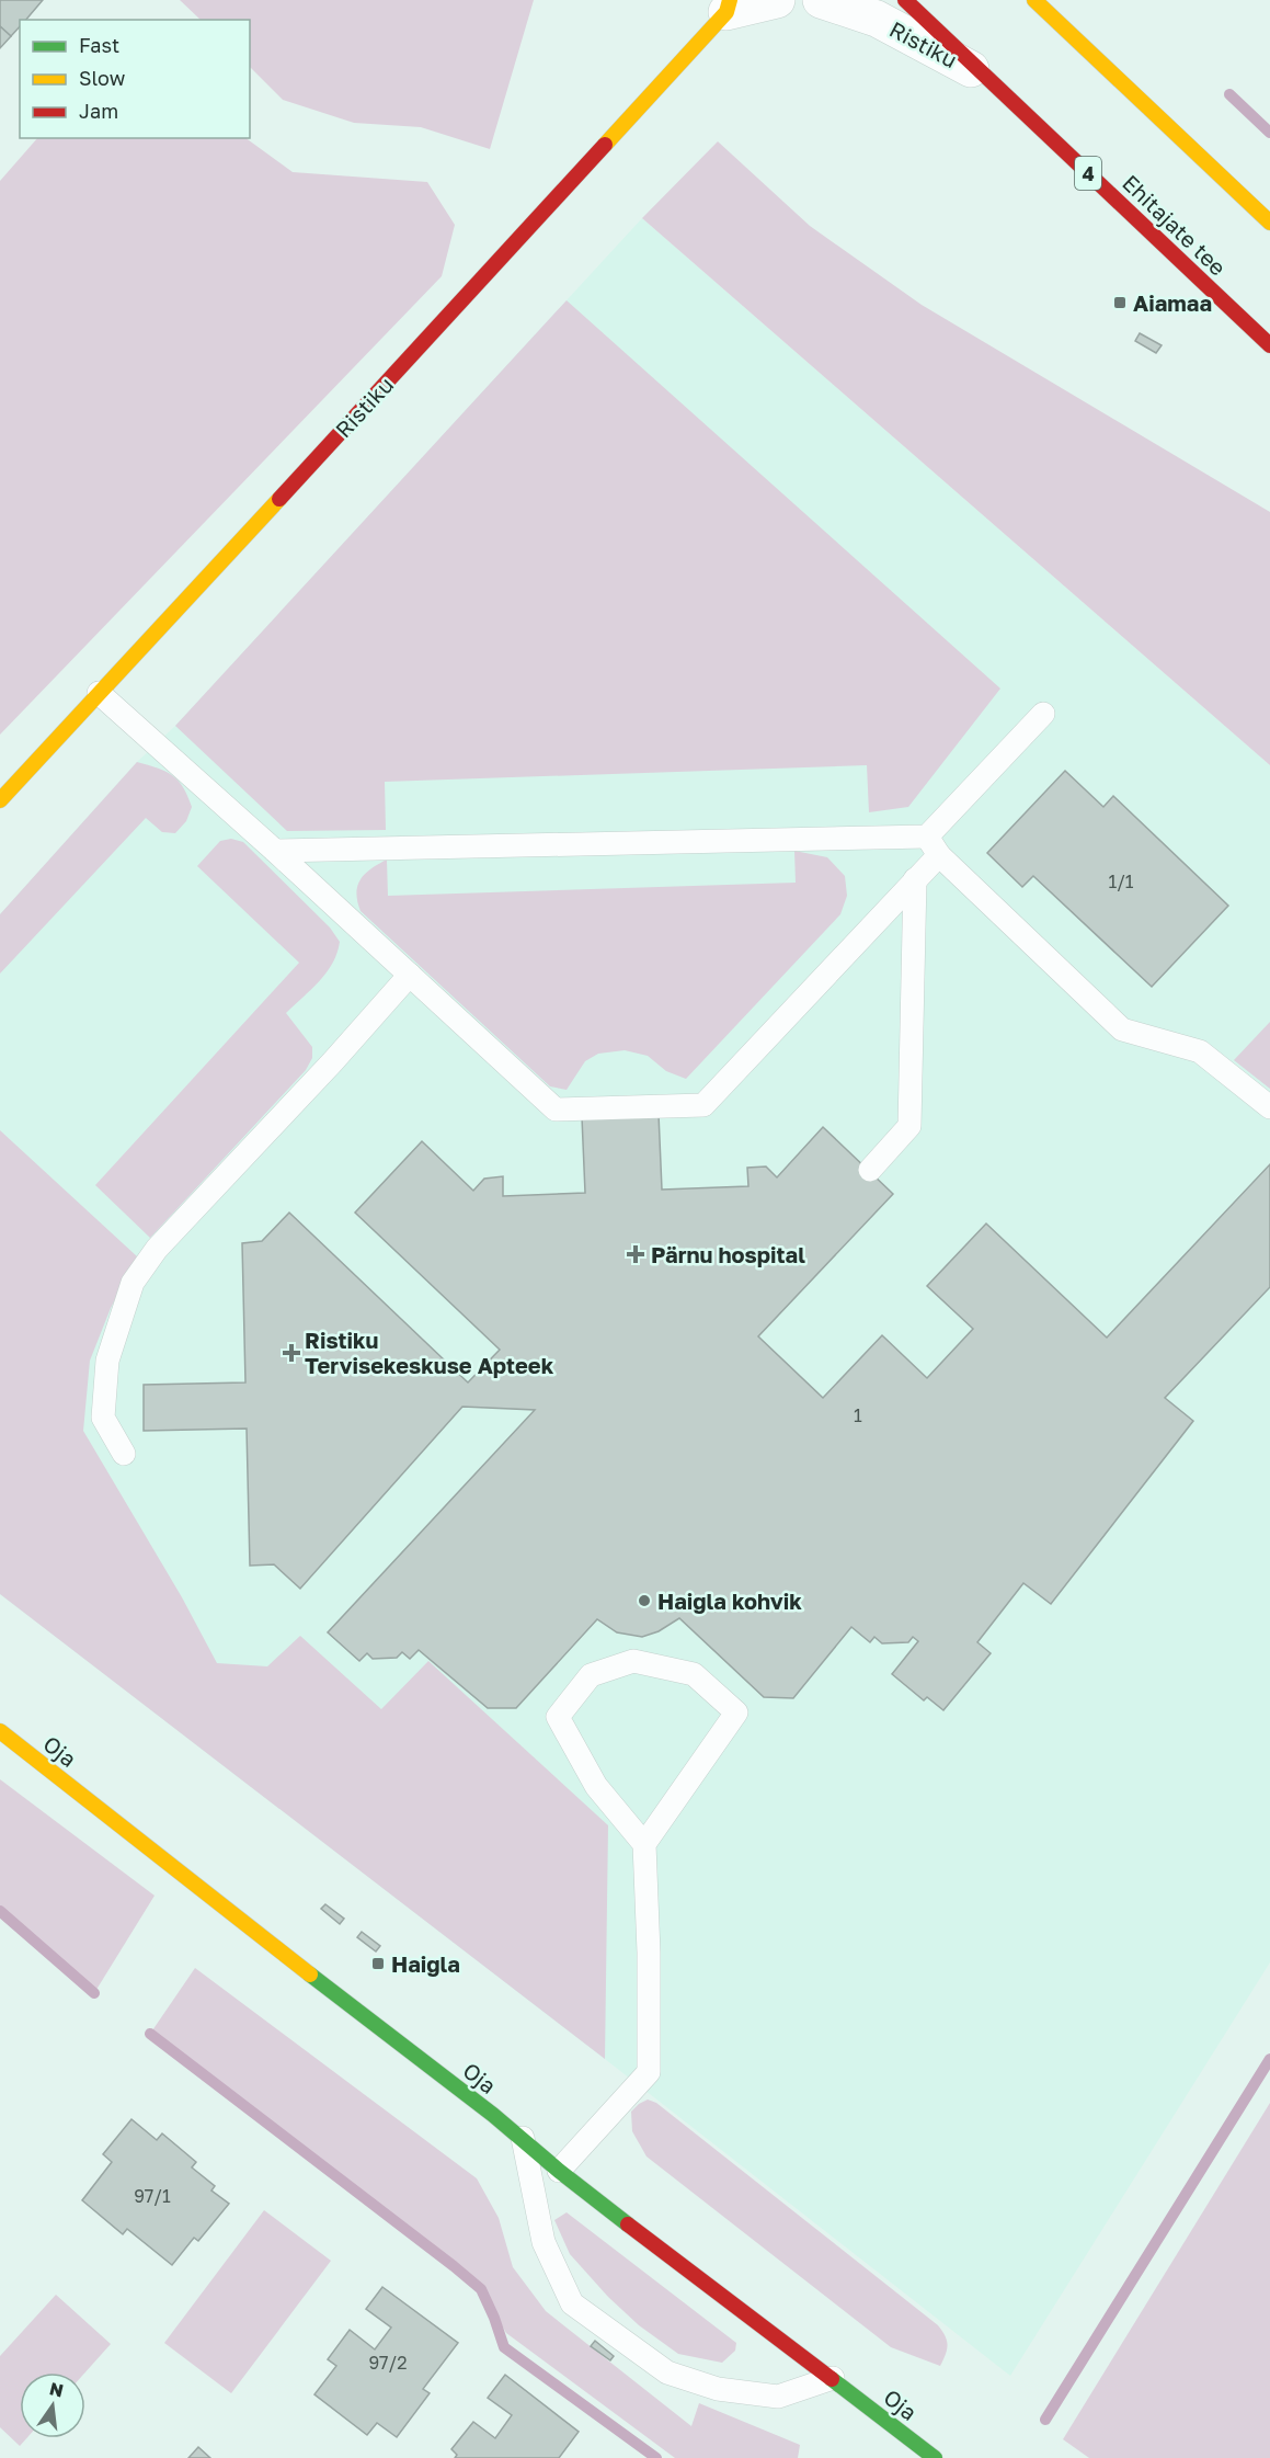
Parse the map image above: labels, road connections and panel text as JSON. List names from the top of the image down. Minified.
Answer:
{"streets":{"main road":["Ristiku","4","Ehitajate tee","Oja"]},"crossings":[["Ristiku","Ehitajate tee"]],"places":{"transit":["Aiamaa","Haigla"],"health":["Pärnu hospital","Ristiku Tervisekeskuse Apteek"],"other":["Haigla kohvik"]},"house_numbers":["1/1","1","97/1","97/2"],"legend":["Fast","Slow","Jam"],"north":"top"}
